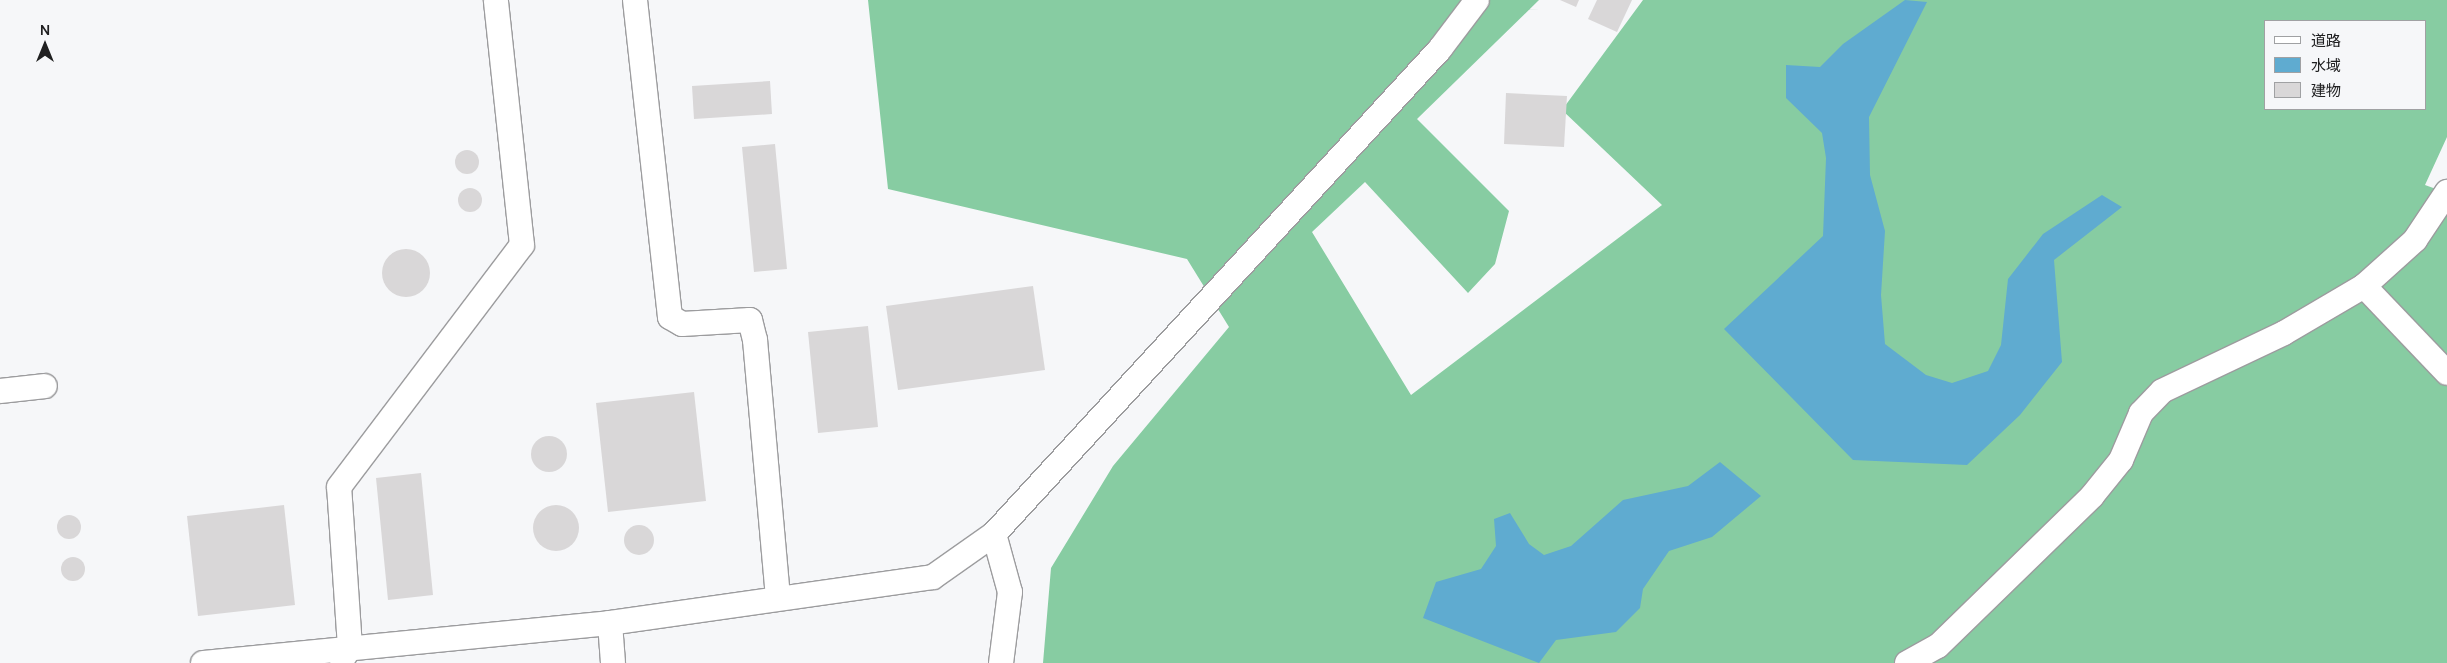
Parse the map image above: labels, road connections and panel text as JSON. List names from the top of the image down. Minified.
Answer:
{"legend":["道路","水域","建物"],"north":"top"}
